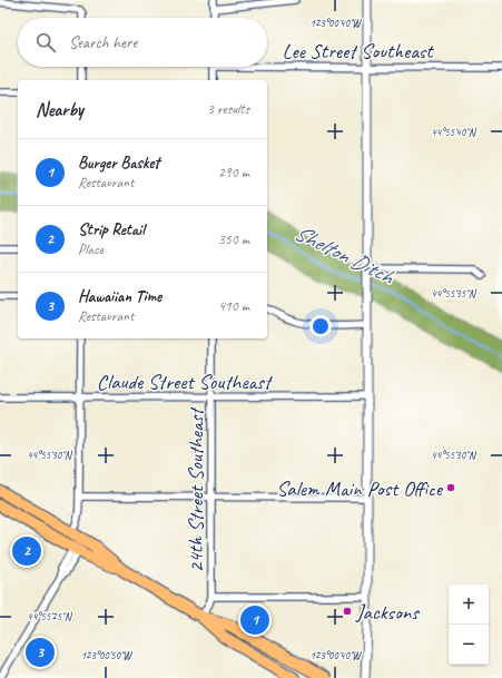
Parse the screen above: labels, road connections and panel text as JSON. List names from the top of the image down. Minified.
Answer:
{"streets":{"street":["Lee Street Southeast","Claude Street Southeast","24th Street Southeast"]},"crossings":[["Claude Street Southeast","24th Street Southeast"]],"water":["Shelton Ditch"],"places":["Salem Main Post Office","Jacksons"],"page":{"search":"Search here","heading":["Nearby","3 results"],"list":[{"mark":"1","name":"Burger Basket","note":"Restaurant","value":"290 m"},{"mark":"2","name":"Strip Retail","note":"Place","value":"350 m"},{"mark":"3","name":"Hawaiian Time","note":"Restaurant","value":"410 m"}],"pins":["2","1","3"],"map_buttons":["+","−"]},"coordinates":["123°00'40\"W","44°55'40\"N","44°55'35\"N","44°55'30\"N","44°55'25\"N","123°00'50\"W"]}
